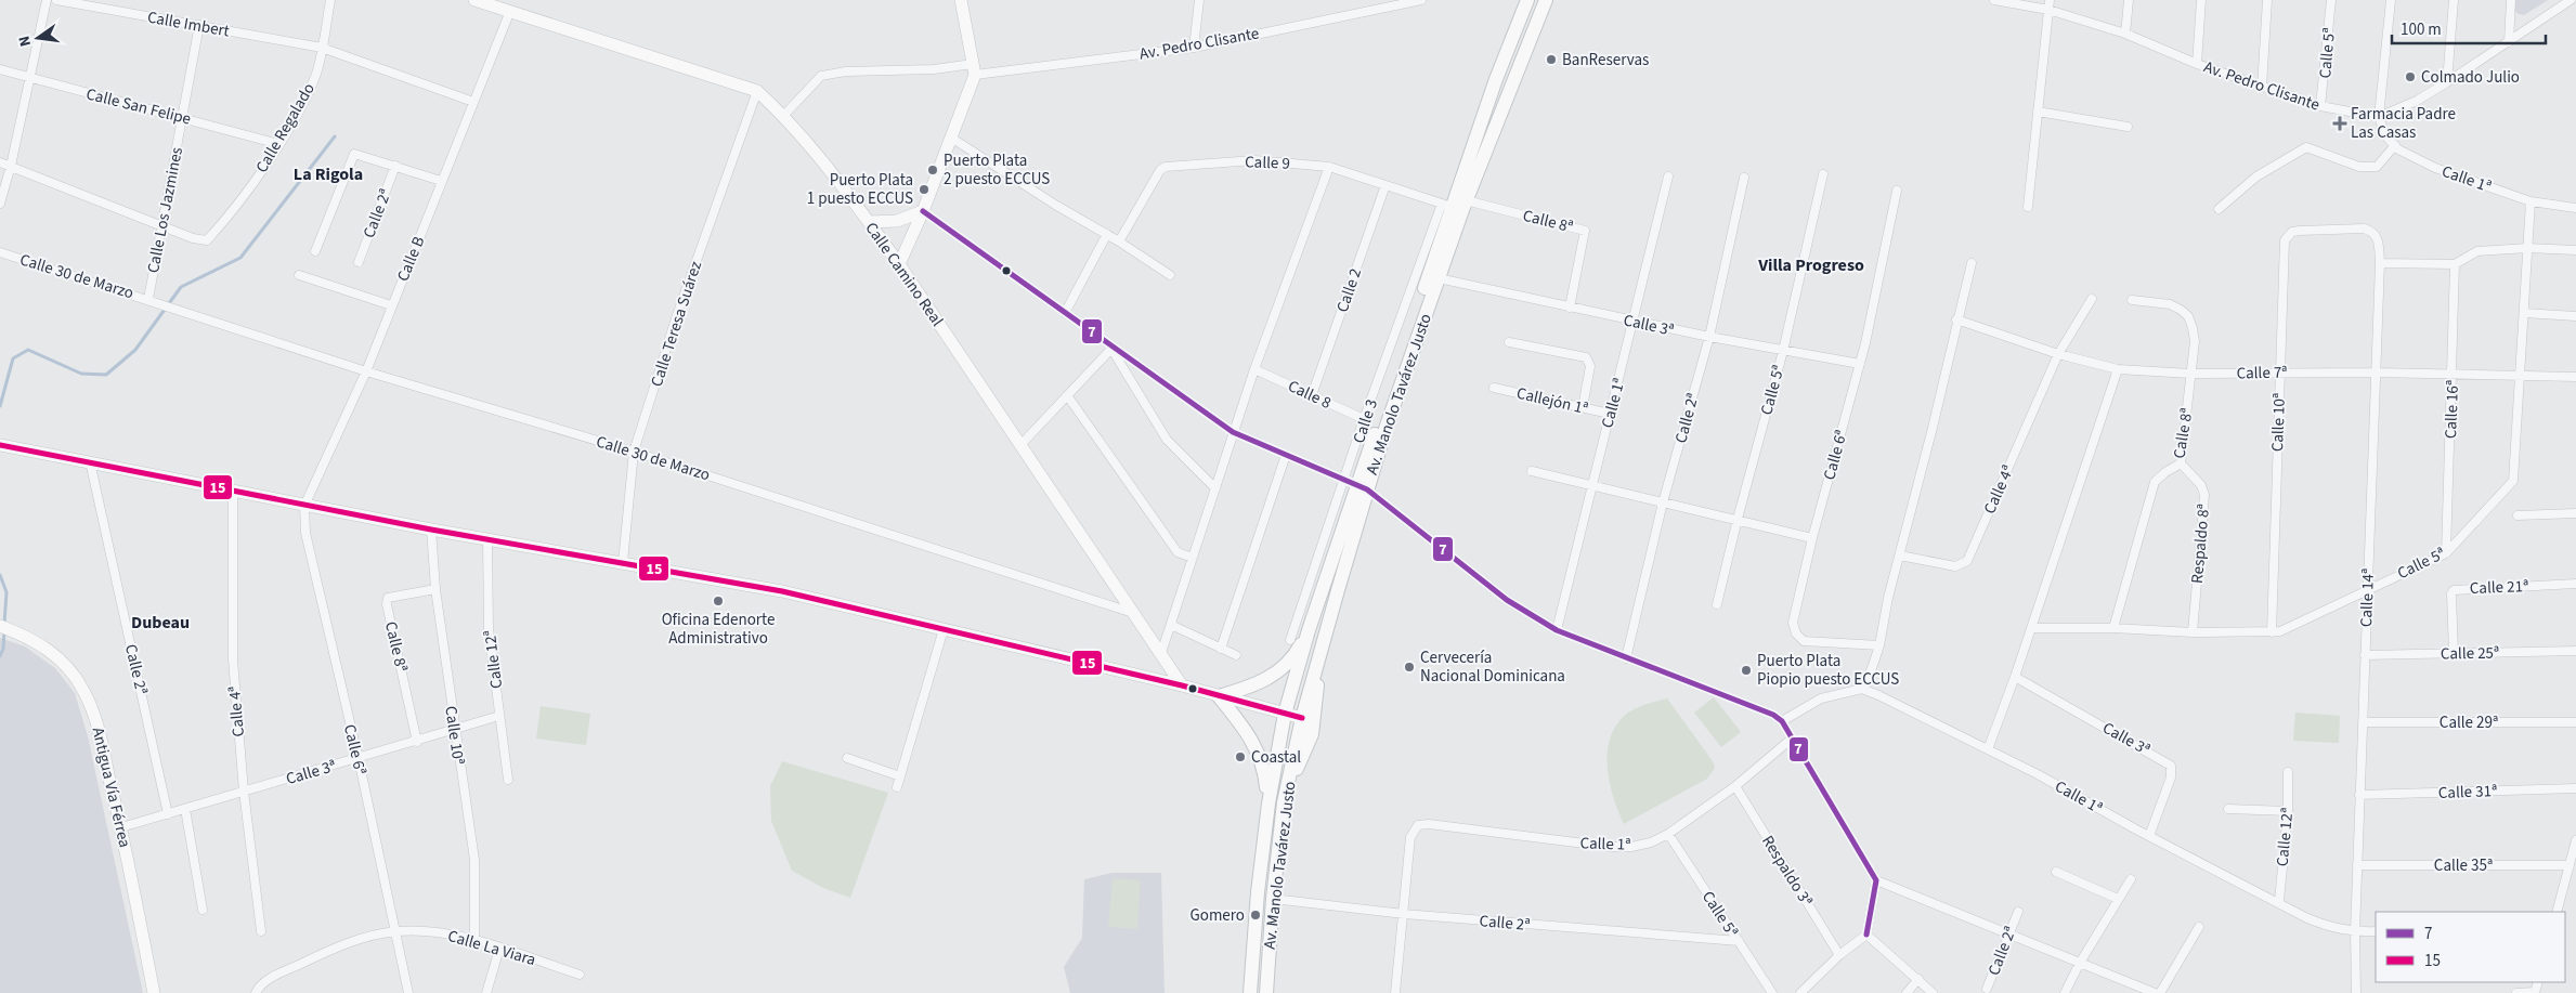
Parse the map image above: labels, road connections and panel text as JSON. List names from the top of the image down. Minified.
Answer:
{"streets":{"main road":["Av. Manolo Tavárez Justo"],"street":["Calle Imbert","Av. Pedro Clisante","Calle 5ª","Calle San Felipe","Calle Regalado","Calle 9","Calle 1ª","Calle Los Jazmines","Calle 2ª","Calle 8ª","Calle B","Calle Camino Real","Calle 30 de Marzo","Calle 2","Calle Teresa Suárez","Calle 3ª","Calle 7ª","Calle 8","Callejón 1ª","Calle 16ª","Calle 3","Calle 10ª","Calle 6ª","Calle 4ª","Respaldo 8ª","Calle 21ª","Calle 14ª","Calle 25ª","Calle 12ª","Calle 29ª","Antigua Vía Férrea","Calle 31ª","Calle 35ª","Respaldo 3ª","Calle La Viara"]},"crossings":[["Calle Imbert","Calle Regalado"],["Calle Imbert","Calle Los Jazmines"],["Calle Imbert","Calle B"],["Av. Pedro Clisante","Calle 5ª"],["Av. Pedro Clisante","Calle 1ª"],["Av. Pedro Clisante","Calle Camino Real"],["Calle 5ª","Calle 1ª"],["Calle 5ª","Calle 2ª"],["Calle 5ª","Calle 8ª"],["Calle 5ª","Calle 3ª"],["Calle 5ª","Calle 7ª"],["Calle 5ª","Calle 16ª"],["Calle 5ª","Calle 10ª"],["Calle 5ª","Respaldo 8ª"],["Calle 5ª","Calle 14ª"],["Calle San Felipe","Calle Regalado"],["Calle San Felipe","Calle Los Jazmines"],["Calle Regalado","Calle Los Jazmines"],["Calle 9","Calle 2"],["Calle 9","Av. Manolo Tavárez Justo"],["Calle 9","Calle 3"],["Calle 1ª","Calle 2ª"],["Calle 1ª","Calle 3ª"],["Calle 1ª","Callejón 1ª"],["Calle 1ª","Calle 14ª"],["Calle 1ª","Calle 12ª"],["Calle 1ª","Respaldo 3ª"],["Calle Los Jazmines","Calle 30 de Marzo"],["Calle 2ª","Calle 3ª"],["Calle 2ª","Av. Manolo Tavárez Justo"],["Calle 8ª","Calle 3ª"],["Calle 8ª","Calle 7ª"],["Calle 8ª","Av. Manolo Tavárez Justo"],["Calle 8ª","Calle 10ª"],["Calle 8ª","Respaldo 8ª"],["Calle B","Calle Camino Real"],["Calle B","Calle 30 de Marzo"],["Calle B","Calle 6ª"],["Calle Camino Real","Calle 30 de Marzo"],["Calle Camino Real","Calle Teresa Suárez"],["Calle 30 de Marzo","Calle Teresa Suárez"],["Calle 2","Calle 8"],["Calle 3ª","Av. Manolo Tavárez Justo"],["Calle 3ª","Calle 10ª"],["Calle 3ª","Calle 6ª"],["Calle 3ª","Calle 4ª"],["Calle 3ª","Calle 12ª"],["Calle 3ª","Antigua Vía Férrea"],["Calle 7ª","Calle 16ª"],["Calle 7ª","Calle 10ª"],["Calle 7ª","Calle 4ª"],["Calle 7ª","Calle 14ª"],["Calle 8","Calle 3"],["Av. Manolo Tavárez Justo","Calle 3"],["Calle 10ª","Calle 14ª"],["Calle 10ª","Calle La Viara"],["Calle 6ª","Calle La Viara"],["Calle 21ª","Calle 25ª"],["Calle 14ª","Calle 25ª"],["Calle 14ª","Calle 29ª"],["Calle 14ª","Calle 31ª"],["Calle 14ª","Calle 35ª"]],"districts":["La Rigola","Villa Progreso","Dubeau"],"places":{"other":["BanReservas","Colmado Julio","Puerto Plata 2 puesto ECCUS","Puerto Plata 1 puesto ECCUS","Oficina Edenorte Administrativo","Cervecería Nacional Dominicana","Puerto Plata Piopio puesto ECCUS","Coastal","Gomero"],"health":["Farmacia Padre Las Casas"]},"lines":["transit line 7","transit line 15"],"legend":["7","15"],"scale_bar":"100 m","north":"left"}
